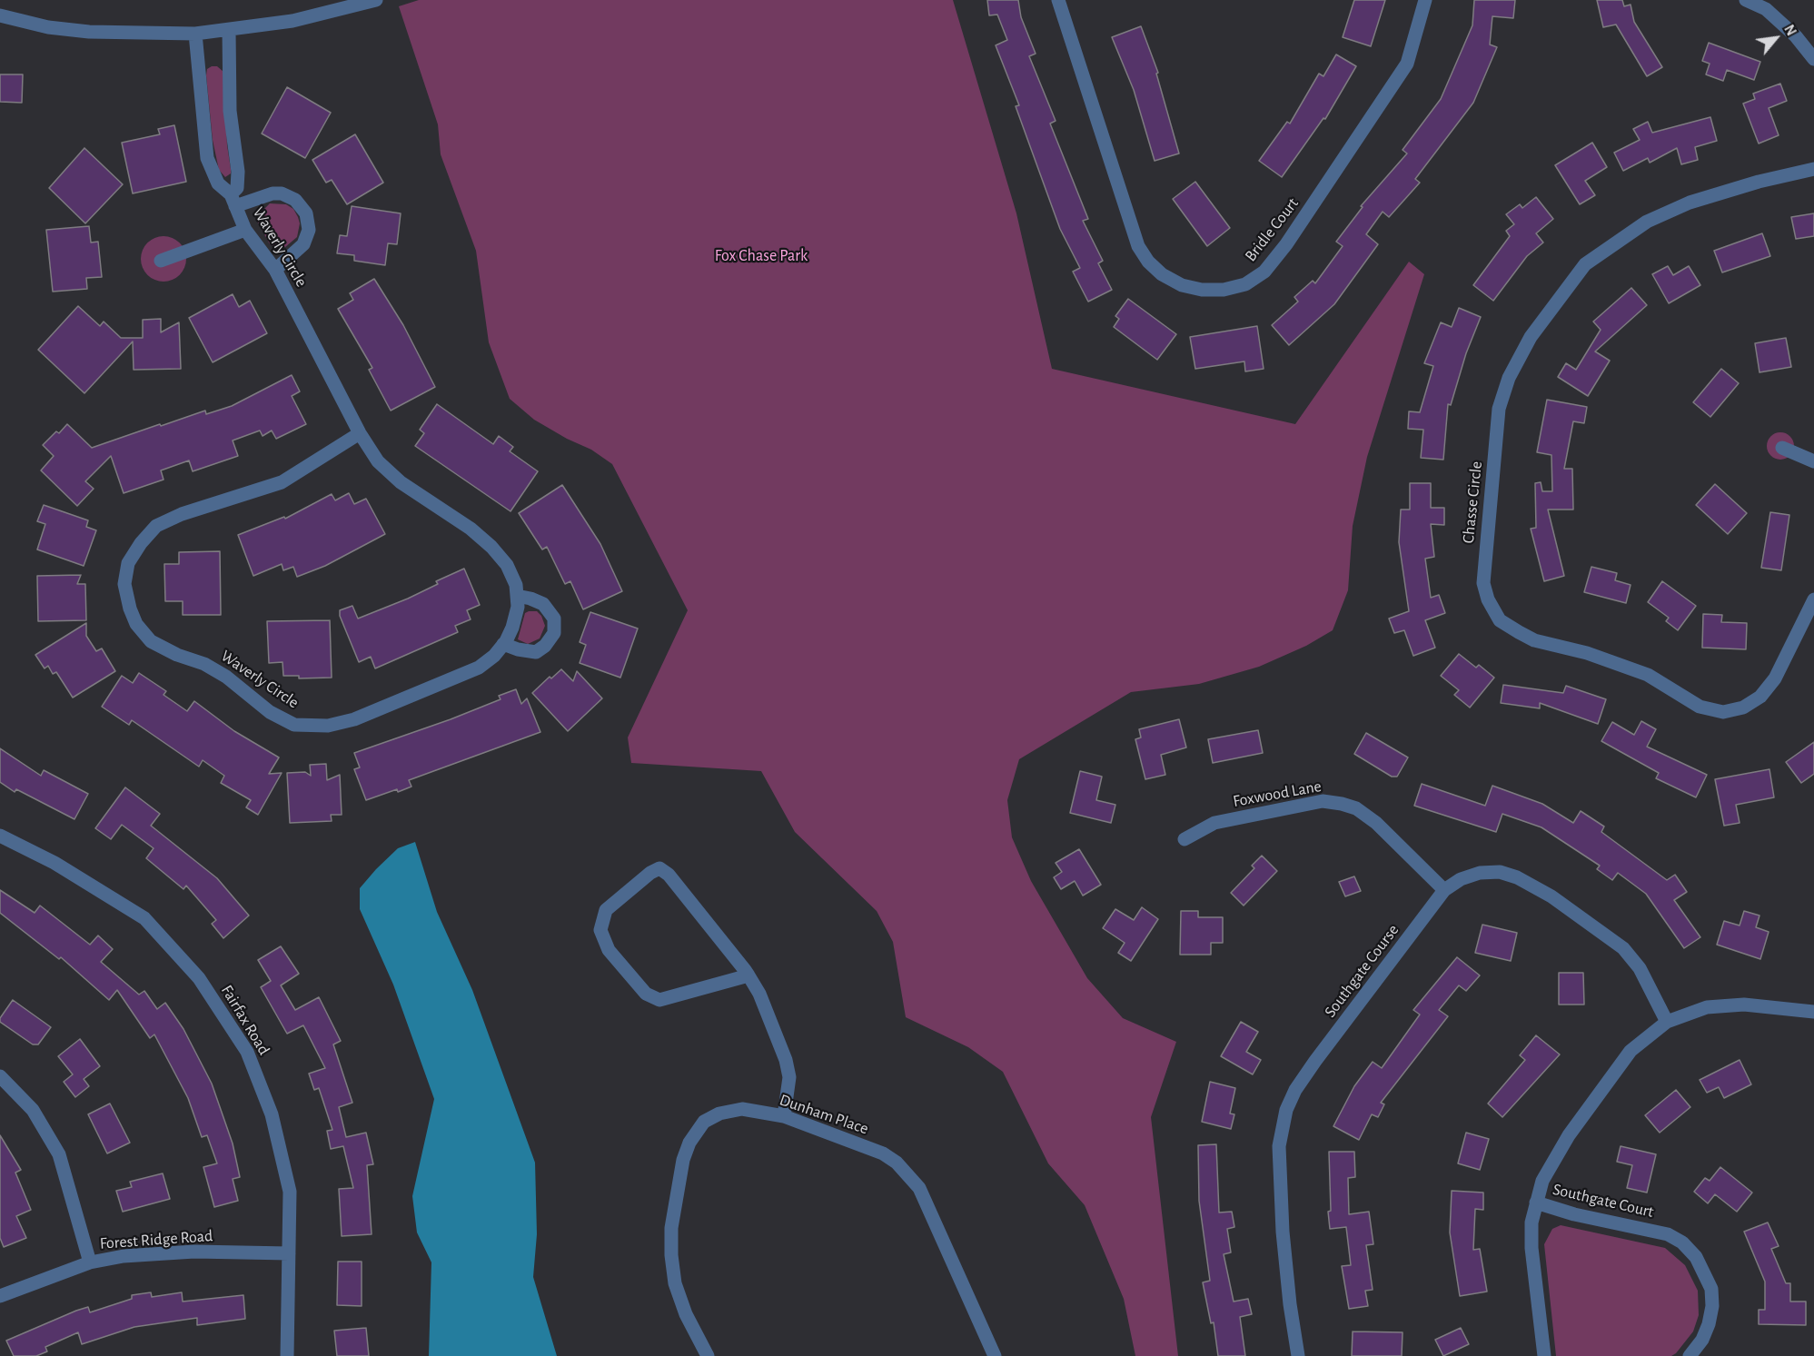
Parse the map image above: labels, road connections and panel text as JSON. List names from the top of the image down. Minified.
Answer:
{"streets":{"street":["Bridle Court","Waverly Circle","Chasse Circle","Foxwood Lane","Southgate Course","Fairfax Road","Dunham Place","Southgate Court","Forest Ridge Road"]},"crossings":[["Foxwood Lane","Southgate Course"],["Southgate Course","Southgate Court"],["Fairfax Road","Forest Ridge Road"]],"parks":["Fox Chase Park"],"north":"top right"}
